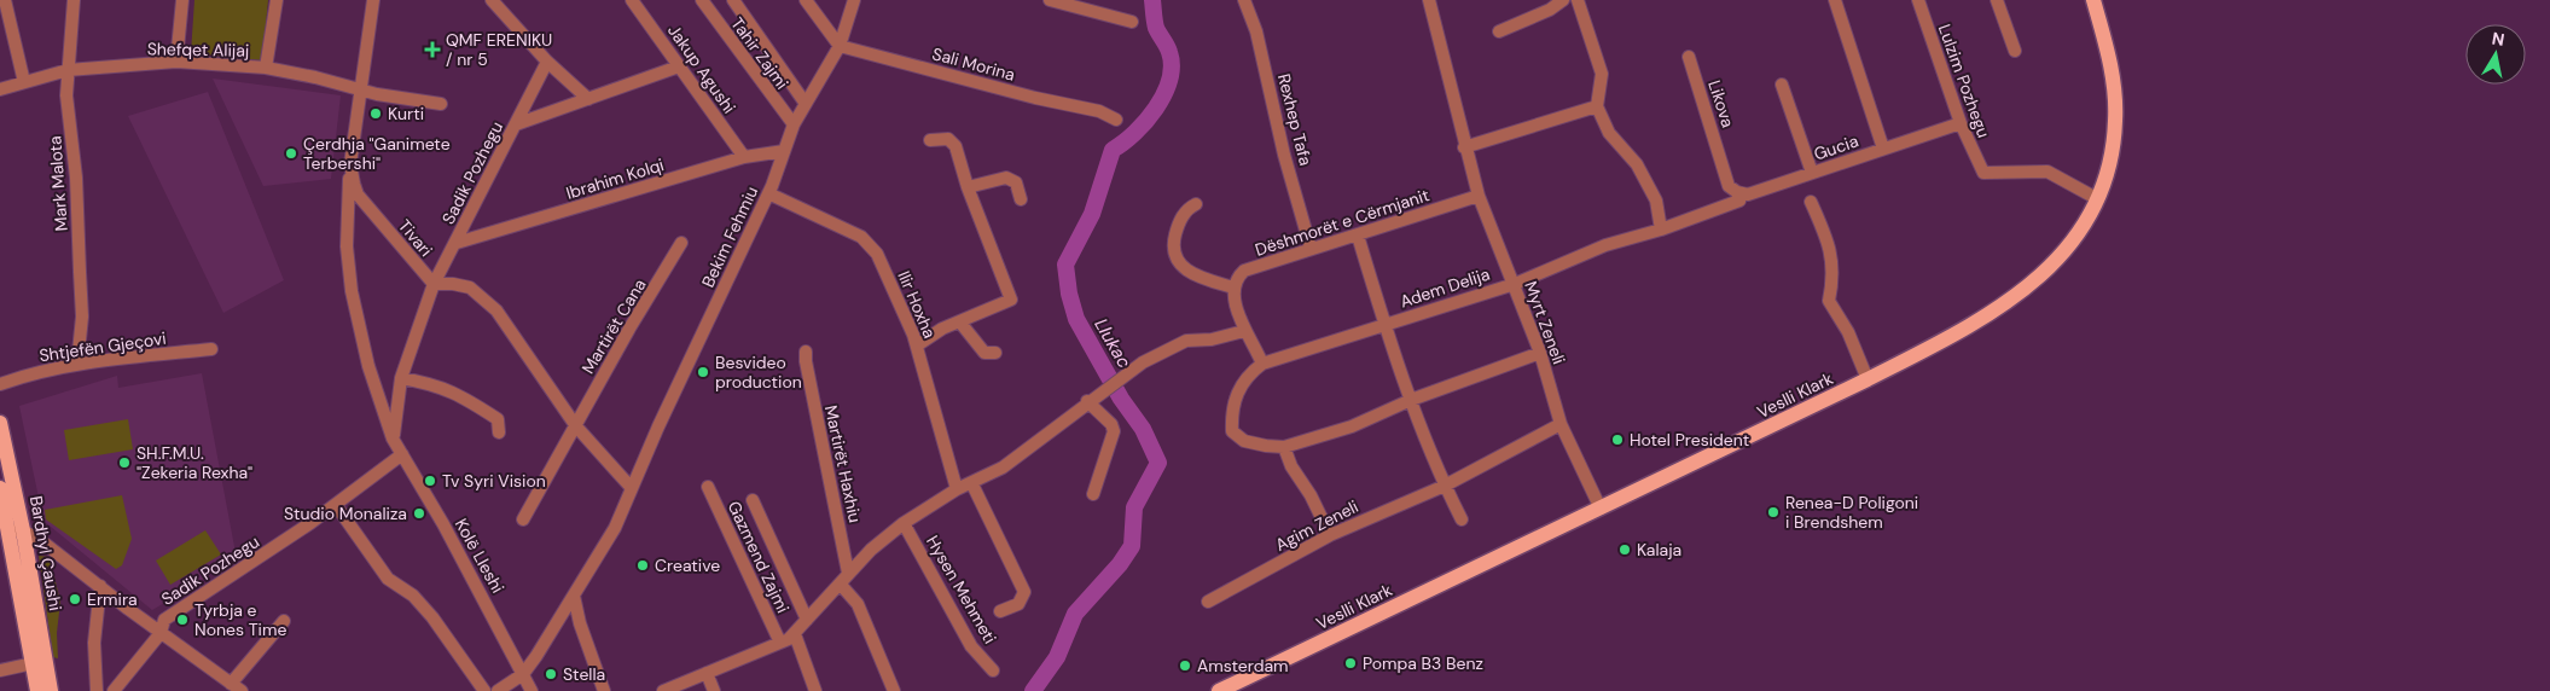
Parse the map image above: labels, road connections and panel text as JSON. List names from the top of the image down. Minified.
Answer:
{"streets":{"main road":["Veslli Klark","Bardhyl Çaushi"],"street":["Shefqet Alijaj","Tahir Zajmi","Sali Morina","Jakup Agushi","Lulzim Pozhegu","Likova","Rexhep Tafa","Gucia","Sadik Pozhegu","Ibrahim Kolqi","Mark Malota","Dëshmorët e Cërmjanit","Bekim Fehmiu","Tivari","Adem Delija","Ilir Hoxha","Myrt Zeneli","Martirët Cana","Shtjefën Gjeçovi","Martirët Haxhiu","Agim Zeneli","Kolë Lleshi","Gazmend Zajmi","Hysen Mehmeti"]},"crossings":[["Shefqet Alijaj","Mark Malota"],["Shefqet Alijaj","Tivari"],["Tahir Zajmi","Bekim Fehmiu"],["Sali Morina","Bekim Fehmiu"],["Jakup Agushi","Ibrahim Kolqi"],["Lulzim Pozhegu","Gucia"],["Lulzim Pozhegu","Veslli Klark"],["Likova","Gucia"],["Likova","Adem Delija"],["Rexhep Tafa","Dëshmorët e Cërmjanit"],["Gucia","Adem Delija"],["Sadik Pozhegu","Ibrahim Kolqi"],["Sadik Pozhegu","Tivari"],["Sadik Pozhegu","Kolë Lleshi"],["Ibrahim Kolqi","Bekim Fehmiu"],["Mark Malota","Shtjefën Gjeçovi"],["Dëshmorët e Cërmjanit","Adem Delija"],["Dëshmorët e Cërmjanit","Myrt Zeneli"],["Bekim Fehmiu","Ilir Hoxha"],["Bekim Fehmiu","Kolë Lleshi"],["Tivari","Kolë Lleshi"],["Adem Delija","Myrt Zeneli"],["Myrt Zeneli","Veslli Klark"],["Myrt Zeneli","Agim Zeneli"]],"water":["Llukac"],"places":{"health":["QMF ERENIKU / nr 5"],"other":["Kurti","Çerdhja \"Ganimete Terbershi\"","Besvideo production","Hotel President","SH.F.M.U. \"Zekeria Rexha\"","Tv Syri Vision","Renea-D Poligoni i Brendshem","Studio Monaliza","Kalaja","Creative","Ermira","Tyrbja e Nones Time","Pompa B3 Benz","Amsterdam","Stella"]},"north":"top"}
